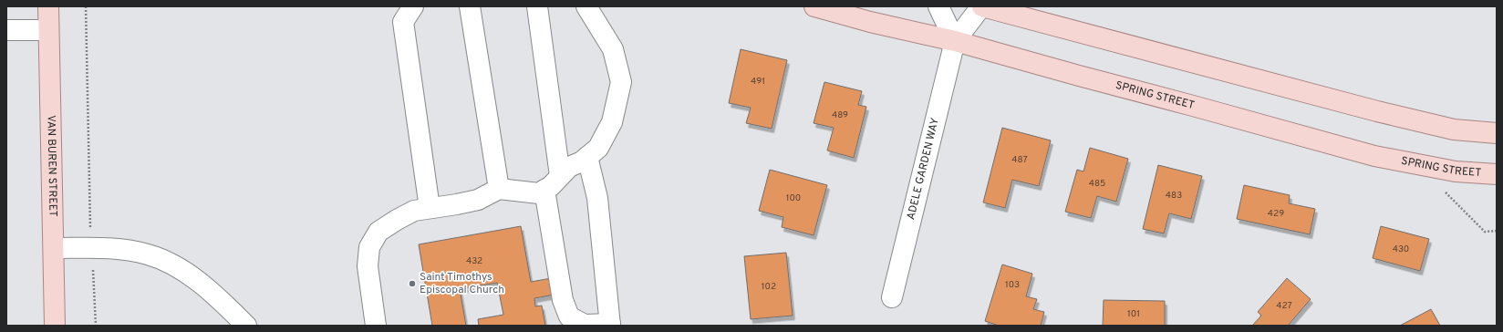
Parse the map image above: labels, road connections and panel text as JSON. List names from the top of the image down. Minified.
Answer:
{"streets":{"main road":["SPRING STREET","VAN BUREN STREET"],"street":["ADELE GARDEN WAY"]},"crossings":[["SPRING STREET","ADELE GARDEN WAY"]],"places":["Saint Timothys Episcopal Church"],"house_numbers":["491","489","487","485","483","100","429","430","432","103","102","427","101"]}
